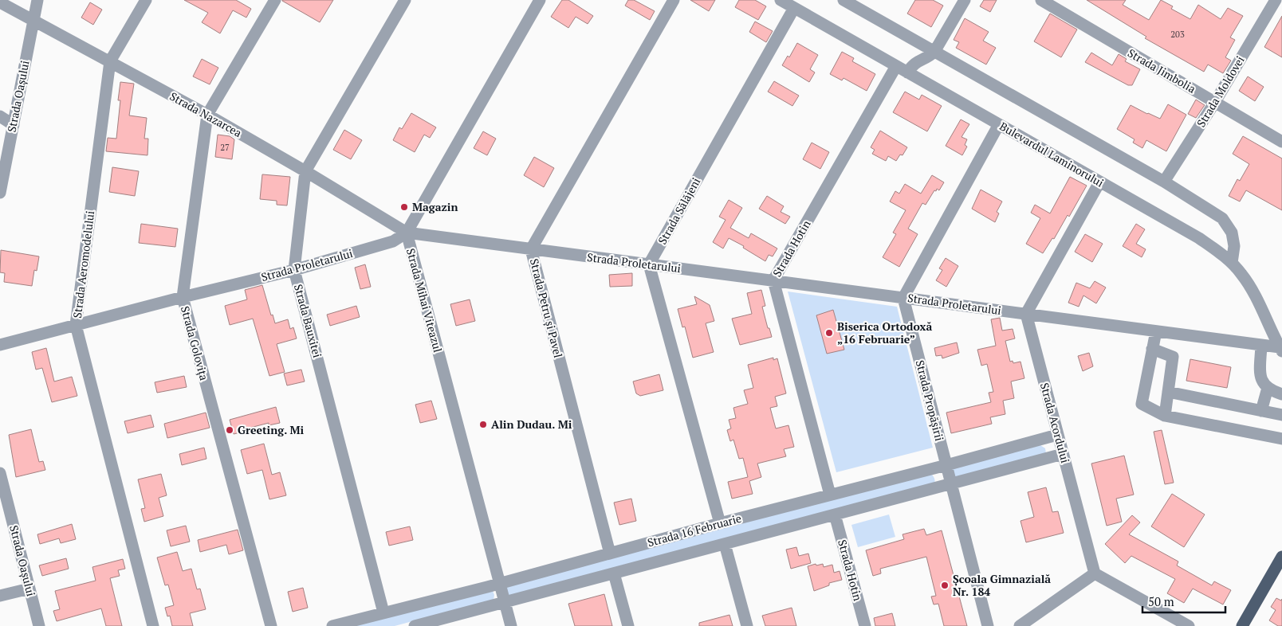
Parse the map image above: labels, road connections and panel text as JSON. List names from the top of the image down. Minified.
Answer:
{"streets":{"street":["Strada Jimbolia","Strada Moldovei","Strada Oașului","Strada Nazarcea","Bulevardul Laminorului","Strada Sălăjeni","Strada Hotin","Strada Proletarului","Strada Aeromodelului","Strada Mihai Viteazul","Strada Petru și Pavel","Strada Bauxitei","Strada Golovița","Strada Propășirii","Strada Acordului","Strada 16 Februarie"]},"crossings":[["Strada Jimbolia","Strada Moldovei"],["Strada Oașului","Strada Nazarcea"],["Strada Nazarcea","Strada Proletarului"],["Strada Nazarcea","Strada Aeromodelului"],["Strada Nazarcea","Strada Mihai Viteazul"],["Strada Nazarcea","Strada Bauxitei"],["Strada Nazarcea","Strada Golovița"],["Bulevardul Laminorului","Strada Sălăjeni"],["Bulevardul Laminorului","Strada Hotin"],["Bulevardul Laminorului","Strada Proletarului"],["Strada Sălăjeni","Strada Proletarului"],["Strada Hotin","Strada Proletarului"],["Strada Hotin","Strada 16 Februarie"],["Strada Proletarului","Strada Aeromodelului"],["Strada Proletarului","Strada Mihai Viteazul"],["Strada Proletarului","Strada Petru și Pavel"],["Strada Proletarului","Strada Bauxitei"],["Strada Proletarului","Strada Golovița"],["Strada Proletarului","Strada Propășirii"],["Strada Proletarului","Strada Acordului"],["Strada Mihai Viteazul","Strada 16 Februarie"],["Strada Petru și Pavel","Strada 16 Februarie"],["Strada Bauxitei","Strada 16 Februarie"],["Strada Propășirii","Strada 16 Februarie"],["Strada Acordului","Strada 16 Februarie"]],"places":["Magazin","Biserica Ortodoxă „16 Februarie”","Alin Dudau. Mi","Greeting. Mi","Școala Gimnazială Nr. 184"],"house_numbers":["203","27"],"scale_bar":"50 m"}
